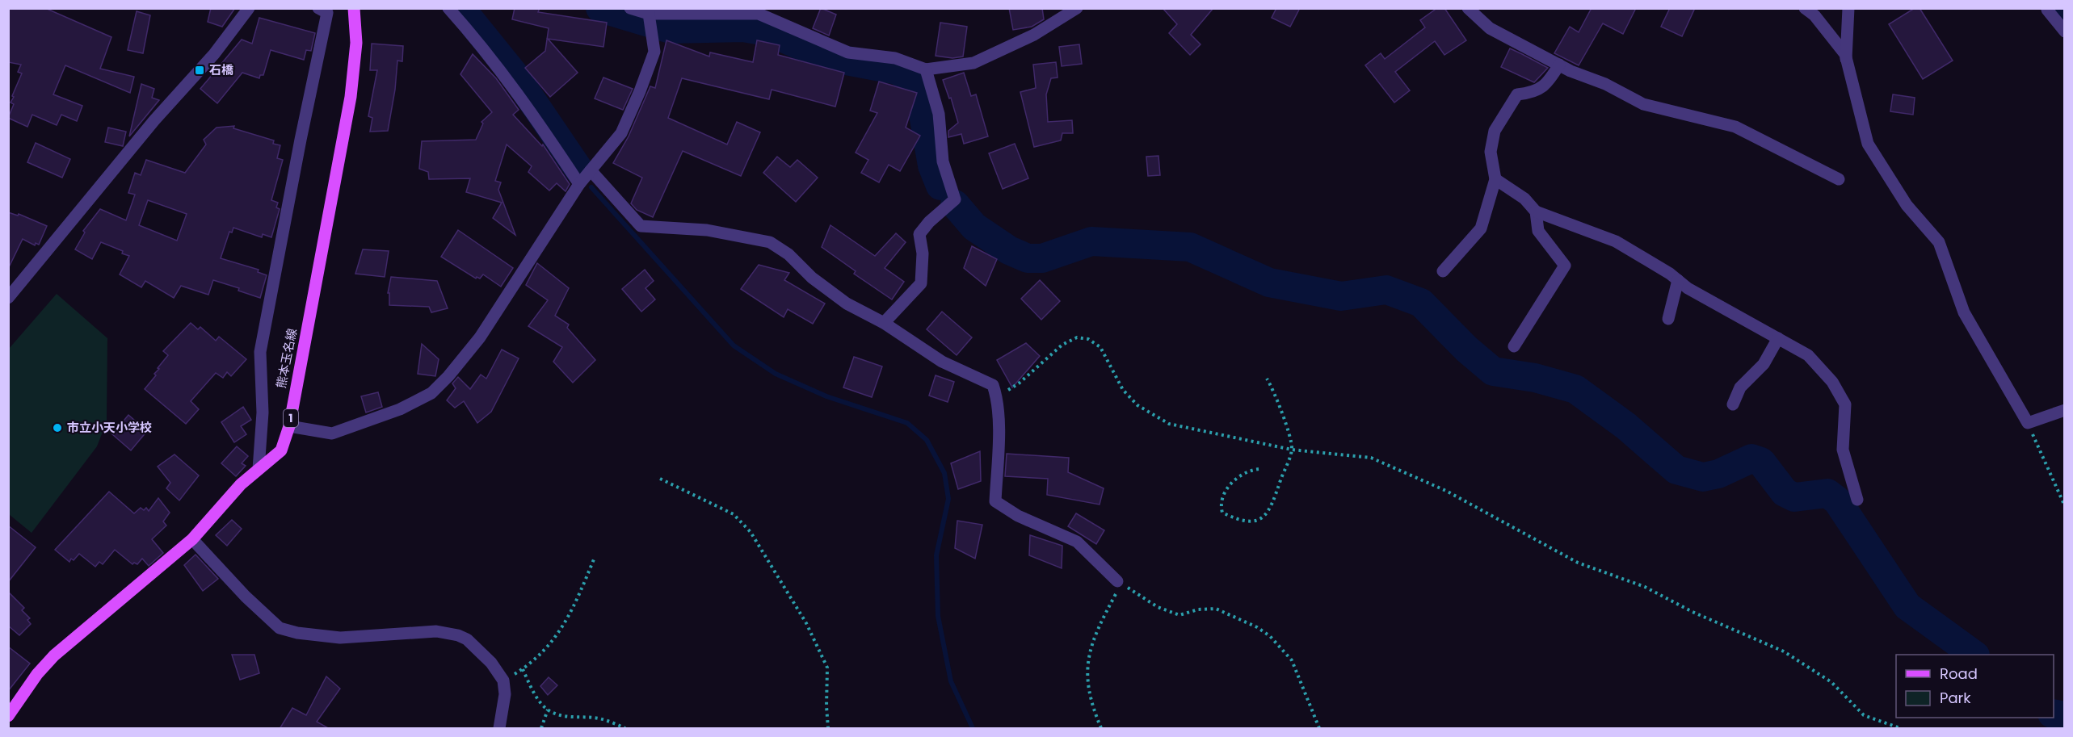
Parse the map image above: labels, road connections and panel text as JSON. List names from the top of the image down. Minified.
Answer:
{"streets":{"main road":["熊本玉名線","1"]},"places":{"transit":["石橋"],"other":["市立小天小学校"]},"legend":["Road","Park"]}
